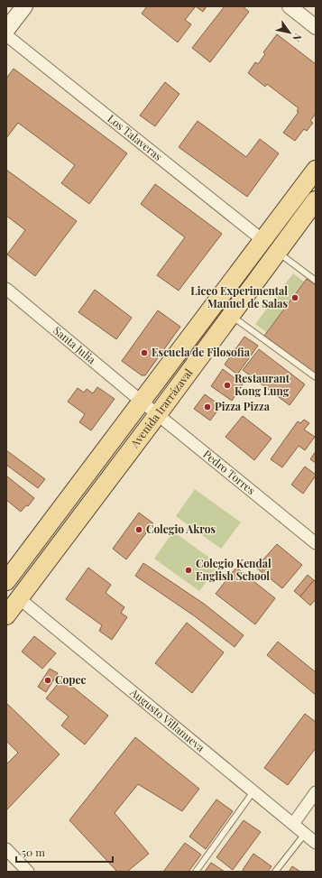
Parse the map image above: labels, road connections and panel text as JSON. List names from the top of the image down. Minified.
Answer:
{"streets":{"main road":["Avenida Irarrázaval"],"street":["Los Talaveras","Santa Julia","Pedro Torres","Augusto Villanueva"]},"crossings":[["Los Talaveras","Avenida Irarrázaval"],["Santa Julia","Avenida Irarrázaval"],["Santa Julia","Pedro Torres"],["Avenida Irarrázaval","Pedro Torres"],["Avenida Irarrázaval","Augusto Villanueva"]],"places":["Liceo Experimental Manuel de Salas","Escuela de Filosofia","Restaurant Kong Lung","Pizza Pizza","Colegio Akros","Colegio Kendal English School","Copec"],"scale_bar":"50 m","north":"bottom right"}
